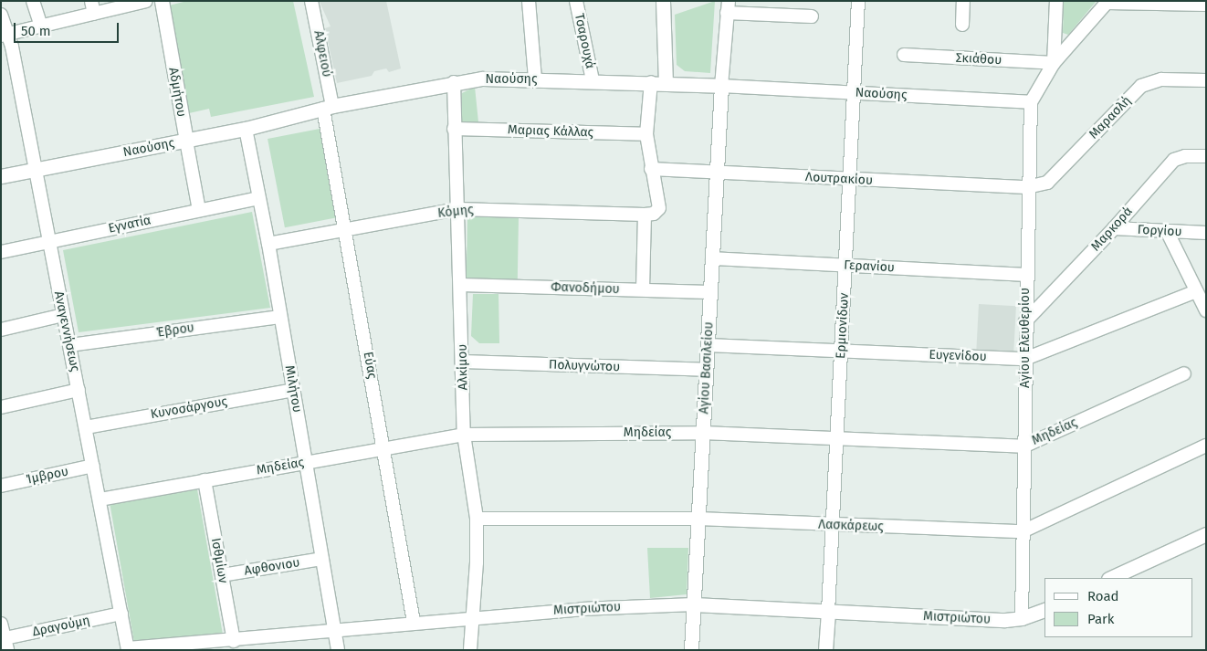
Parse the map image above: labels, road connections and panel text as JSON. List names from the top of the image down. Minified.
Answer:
{"streets":{"street":["Τσαρουχά","Αλφειού","Σκιάθου","Ναούσης","Αδμήτου","Μαρασλή","Μαριας Κάλλας","Λουτρακίου","Κόμης","Εγνατία","Μαρκορά","Γοργίου","Γερανίου","Φανοδήμου","Ερμιονίδων","Έβρου","Αναγεννήσεως","Αγίου Ελευθερίου","Ευγενίδου","Εύας","Πολυγνώτου","Αλκίμου","Αγίου Βασιλείου","Μιλήτου","Κυνοσάργους","Μηδείας","Ίμβρου","Λασκάρεως","Ισθμίων","Αφθονιου","Μιστριώτου","Δραγούμη"]},"crossings":[["Τσαρουχά","Ναούσης"],["Αλφειού","Ναούσης"],["Αλφειού","Εύας"],["Σκιάθου","Αγίου Ελευθερίου"],["Ναούσης","Αδμήτου"],["Ναούσης","Ερμιονίδων"],["Ναούσης","Αναγεννήσεως"],["Ναούσης","Αγίου Ελευθερίου"],["Ναούσης","Εύας"],["Ναούσης","Αλκίμου"],["Ναούσης","Αγίου Βασιλείου"],["Ναούσης","Μιλήτου"],["Αδμήτου","Εγνατία"],["Μαρασλή","Λουτρακίου"],["Μαρασλή","Αγίου Ελευθερίου"],["Μαριας Κάλλας","Αλκίμου"],["Λουτρακίου","Ερμιονίδων"],["Λουτρακίου","Αγίου Ελευθερίου"],["Λουτρακίου","Αγίου Βασιλείου"],["Κόμης","Εύας"],["Κόμης","Αλκίμου"],["Κόμης","Μιλήτου"],["Εγνατία","Αναγεννήσεως"],["Εγνατία","Μιλήτου"],["Μαρκορά","Γοργίου"],["Μαρκορά","Αγίου Ελευθερίου"],["Γερανίου","Ερμιονίδων"],["Γερανίου","Αγίου Ελευθερίου"],["Γερανίου","Αγίου Βασιλείου"],["Φανοδήμου","Αλκίμου"],["Φανοδήμου","Αγίου Βασιλείου"],["Ερμιονίδων","Ευγενίδου"],["Ερμιονίδων","Μηδείας"],["Ερμιονίδων","Λασκάρεως"],["Ερμιονίδων","Μιστριώτου"],["Έβρου","Αναγεννήσεως"],["Έβρου","Μιλήτου"],["Αναγεννήσεως","Κυνοσάργους"],["Αναγεννήσεως","Μηδείας"],["Αναγεννήσεως","Ίμβρου"],["Αναγεννήσεως","Μιστριώτου"],["Αναγεννήσεως","Δραγούμη"],["Αγίου Ελευθερίου","Ευγενίδου"],["Αγίου Ελευθερίου","Μηδείας"],["Αγίου Ελευθερίου","Λασκάρεως"],["Αγίου Ελευθερίου","Μιστριώτου"],["Ευγενίδου","Αγίου Βασιλείου"],["Εύας","Μηδείας"],["Εύας","Μιστριώτου"],["Πολυγνώτου","Αλκίμου"],["Πολυγνώτου","Αγίου Βασιλείου"],["Αλκίμου","Μηδείας"],["Αλκίμου","Λασκάρεως"],["Αλκίμου","Μιστριώτου"],["Αγίου Βασιλείου","Μηδείας"],["Αγίου Βασιλείου","Λασκάρεως"],["Αγίου Βασιλείου","Μιστριώτου"],["Μιλήτου","Κυνοσάργους"],["Μιλήτου","Μηδείας"],["Μιλήτου","Αφθονιου"],["Μιλήτου","Μιστριώτου"],["Μηδείας","Ισθμίων"],["Ισθμίων","Αφθονιου"],["Ισθμίων","Μιστριώτου"]],"legend":["Road","Park"],"scale_bar":"50 m"}
